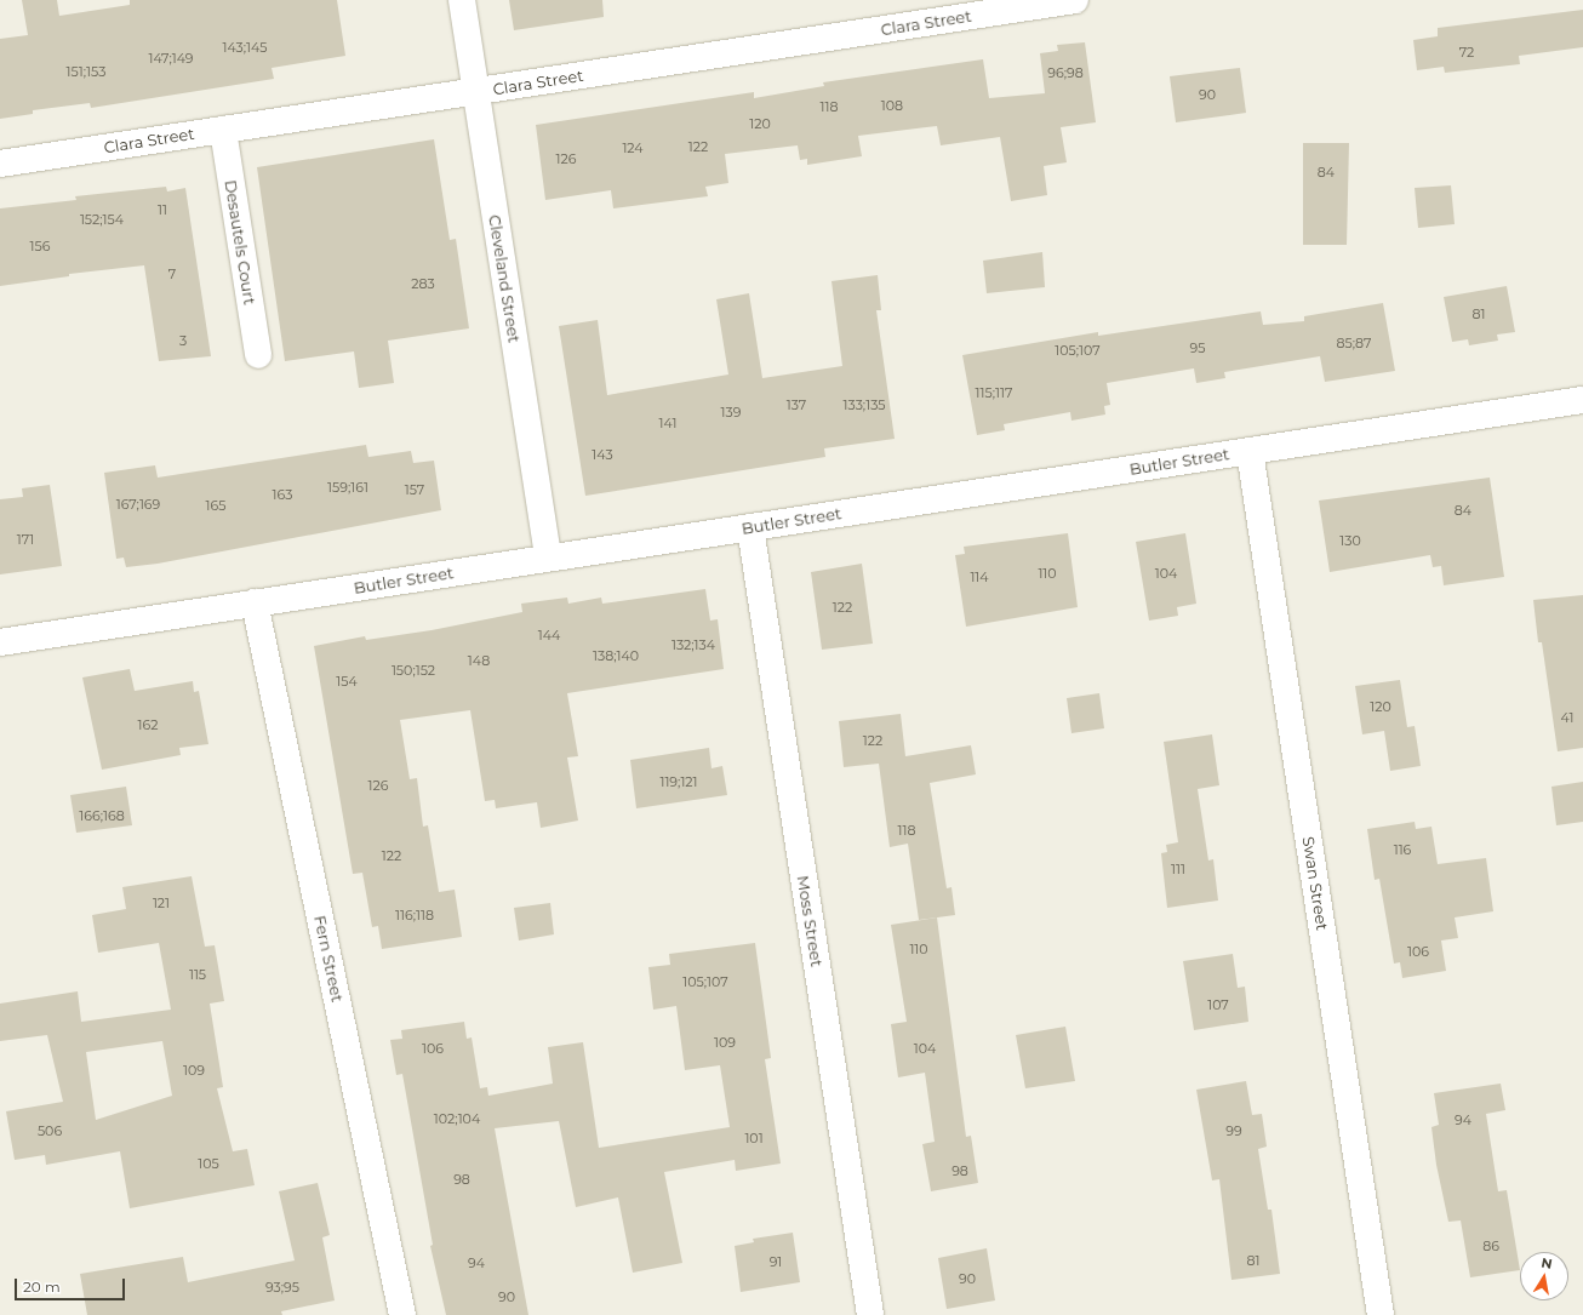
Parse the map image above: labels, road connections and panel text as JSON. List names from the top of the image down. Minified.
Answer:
{"streets":{"street":["Clara Street","Desautels Court","Cleveland Street","Butler Street","Swan Street","Moss Street","Fern Street"]},"crossings":[["Clara Street","Desautels Court"],["Clara Street","Cleveland Street"],["Cleveland Street","Butler Street"],["Butler Street","Swan Street"],["Butler Street","Moss Street"],["Butler Street","Fern Street"]],"house_numbers":["143;145","72","147;149","151;153","96;98","90","108","118","120","122","124","126","84","11","152;154","156","7","283","81","3","85;87","95","105;107","115;117","137","133;135","139","141","143","159;161","157","163","167;169","165","84","171","130","110","104","114","122","144","132;134","138;140","148","150;152","154","120","41","162","122","119;121","126","166;168","118","116","122","111","121","116;118","110","106","115","105;107","107","109","106","104","109","102;104","94","506","99","101","105","98","98","86","81","91","94","90","93;95","90"],"scale_bar":"20 m","north":"top"}
